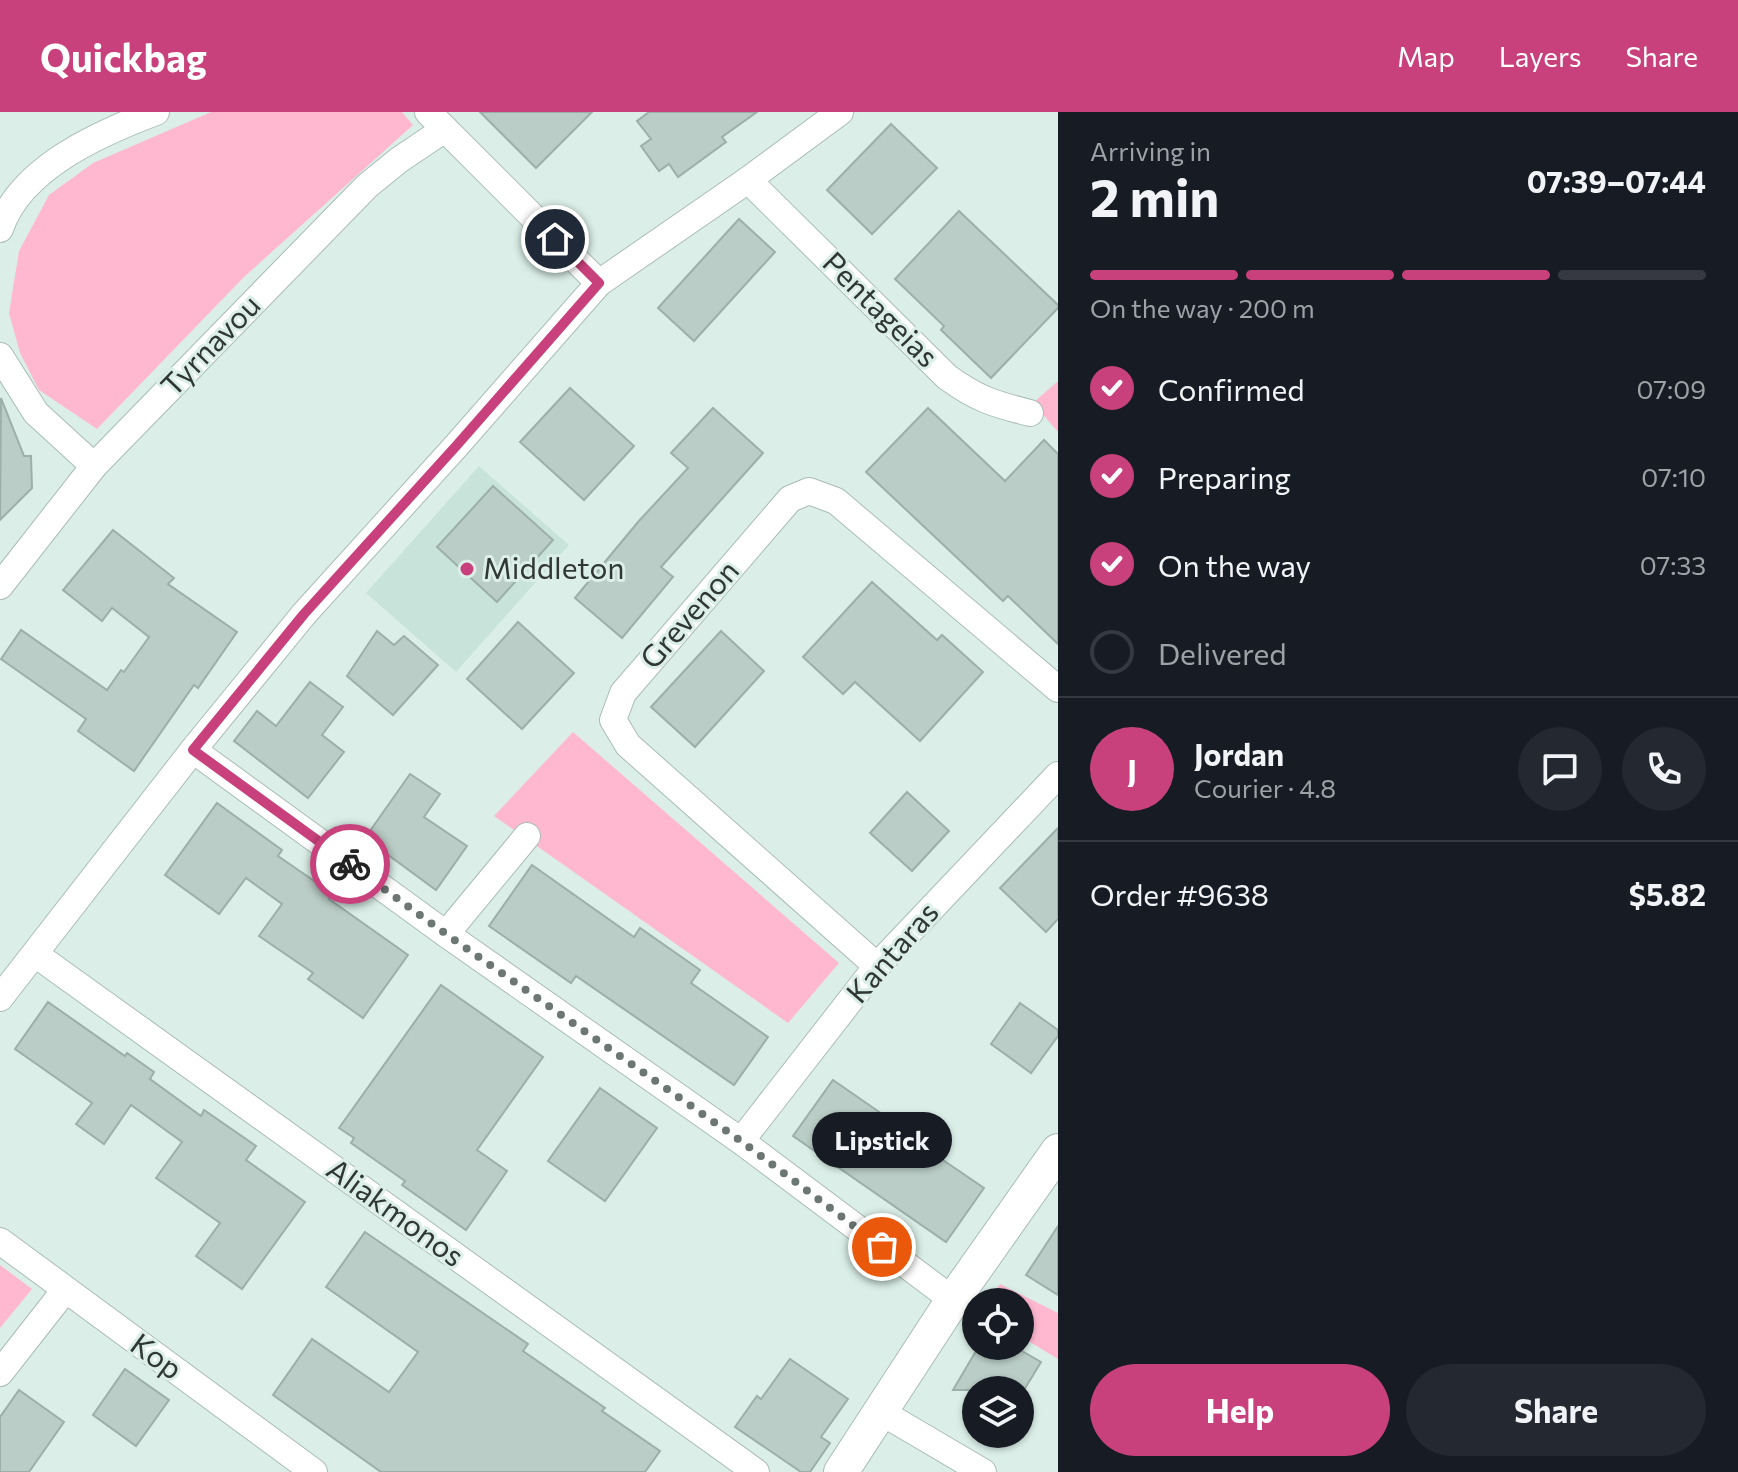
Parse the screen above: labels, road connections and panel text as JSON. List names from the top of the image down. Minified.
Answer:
{"streets":{"street":["Pentageias","Tyrnavou","Grevenon","Kantaras","Aliakmonos","Kop"]},"crossings":[["Grevenon","Kantaras"]],"places":["Middleton","Lipstick"],"page":{"header":"Quickbag","nav":["Map","Layers","Share"],"heading":["2 min","Arriving in","07:39–07:44"],"panel":["Jordan","Courier · 4.8","Order #9638","$5.82"],"bar":"On the way · 200 m","list":[["Confirmed","07:09"],["Preparing","07:10"],["On the way","07:33"],"Delivered"],"round":"J","bubble":"Lipstick","buttons":["Help","Share"]}}
